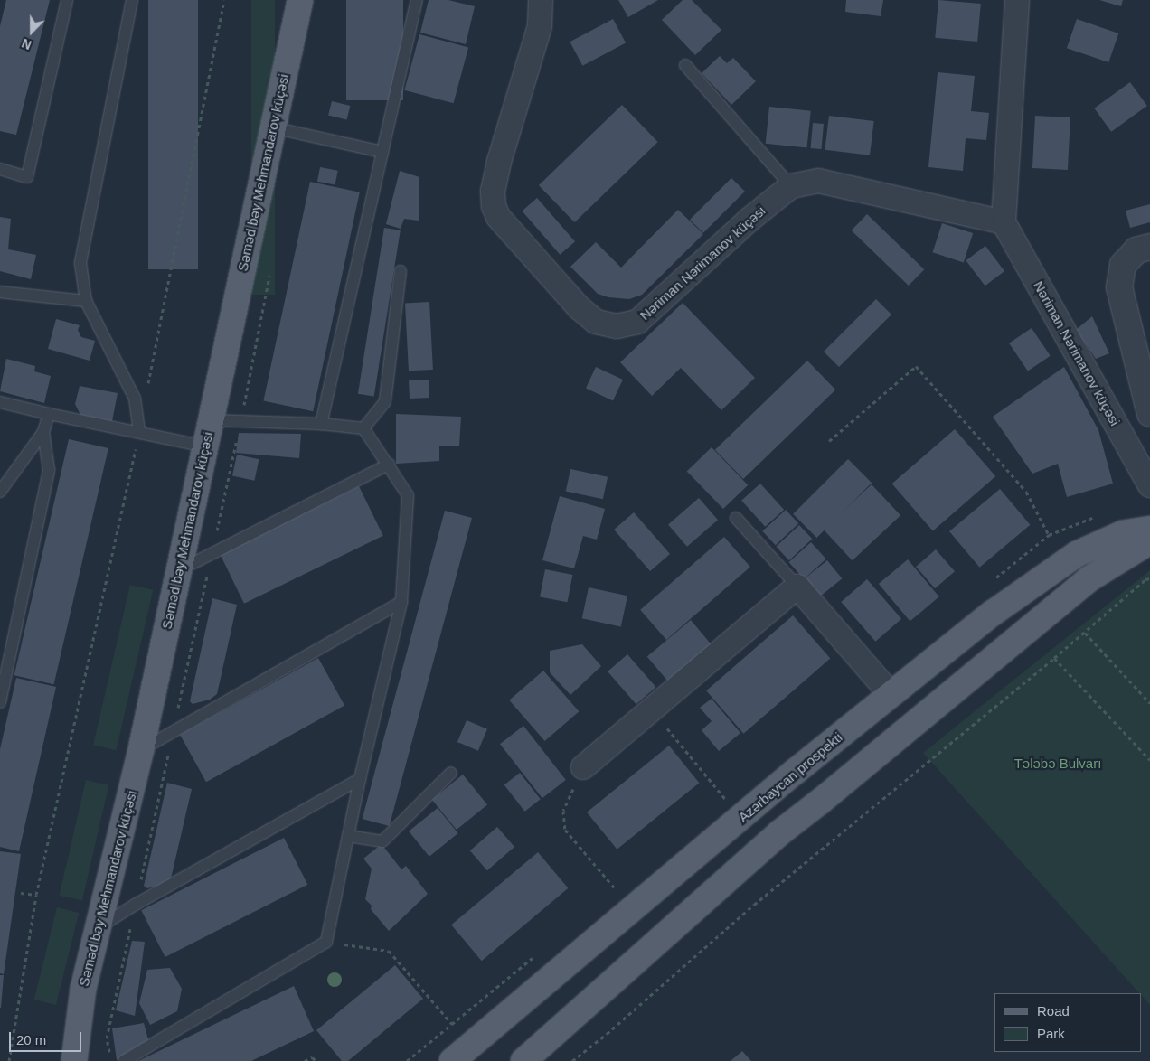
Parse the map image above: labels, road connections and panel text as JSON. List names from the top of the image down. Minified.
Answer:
{"streets":{"main road":["Səməd bəy Mehmandarov küçəsi","Azərbaycan prospekti"],"street":["Nəriman Nərimanov küçəsi"]},"parks":["Tələbə Bulvarı"],"legend":["Road","Park"],"scale_bar":"20 m","north":"bottom"}
